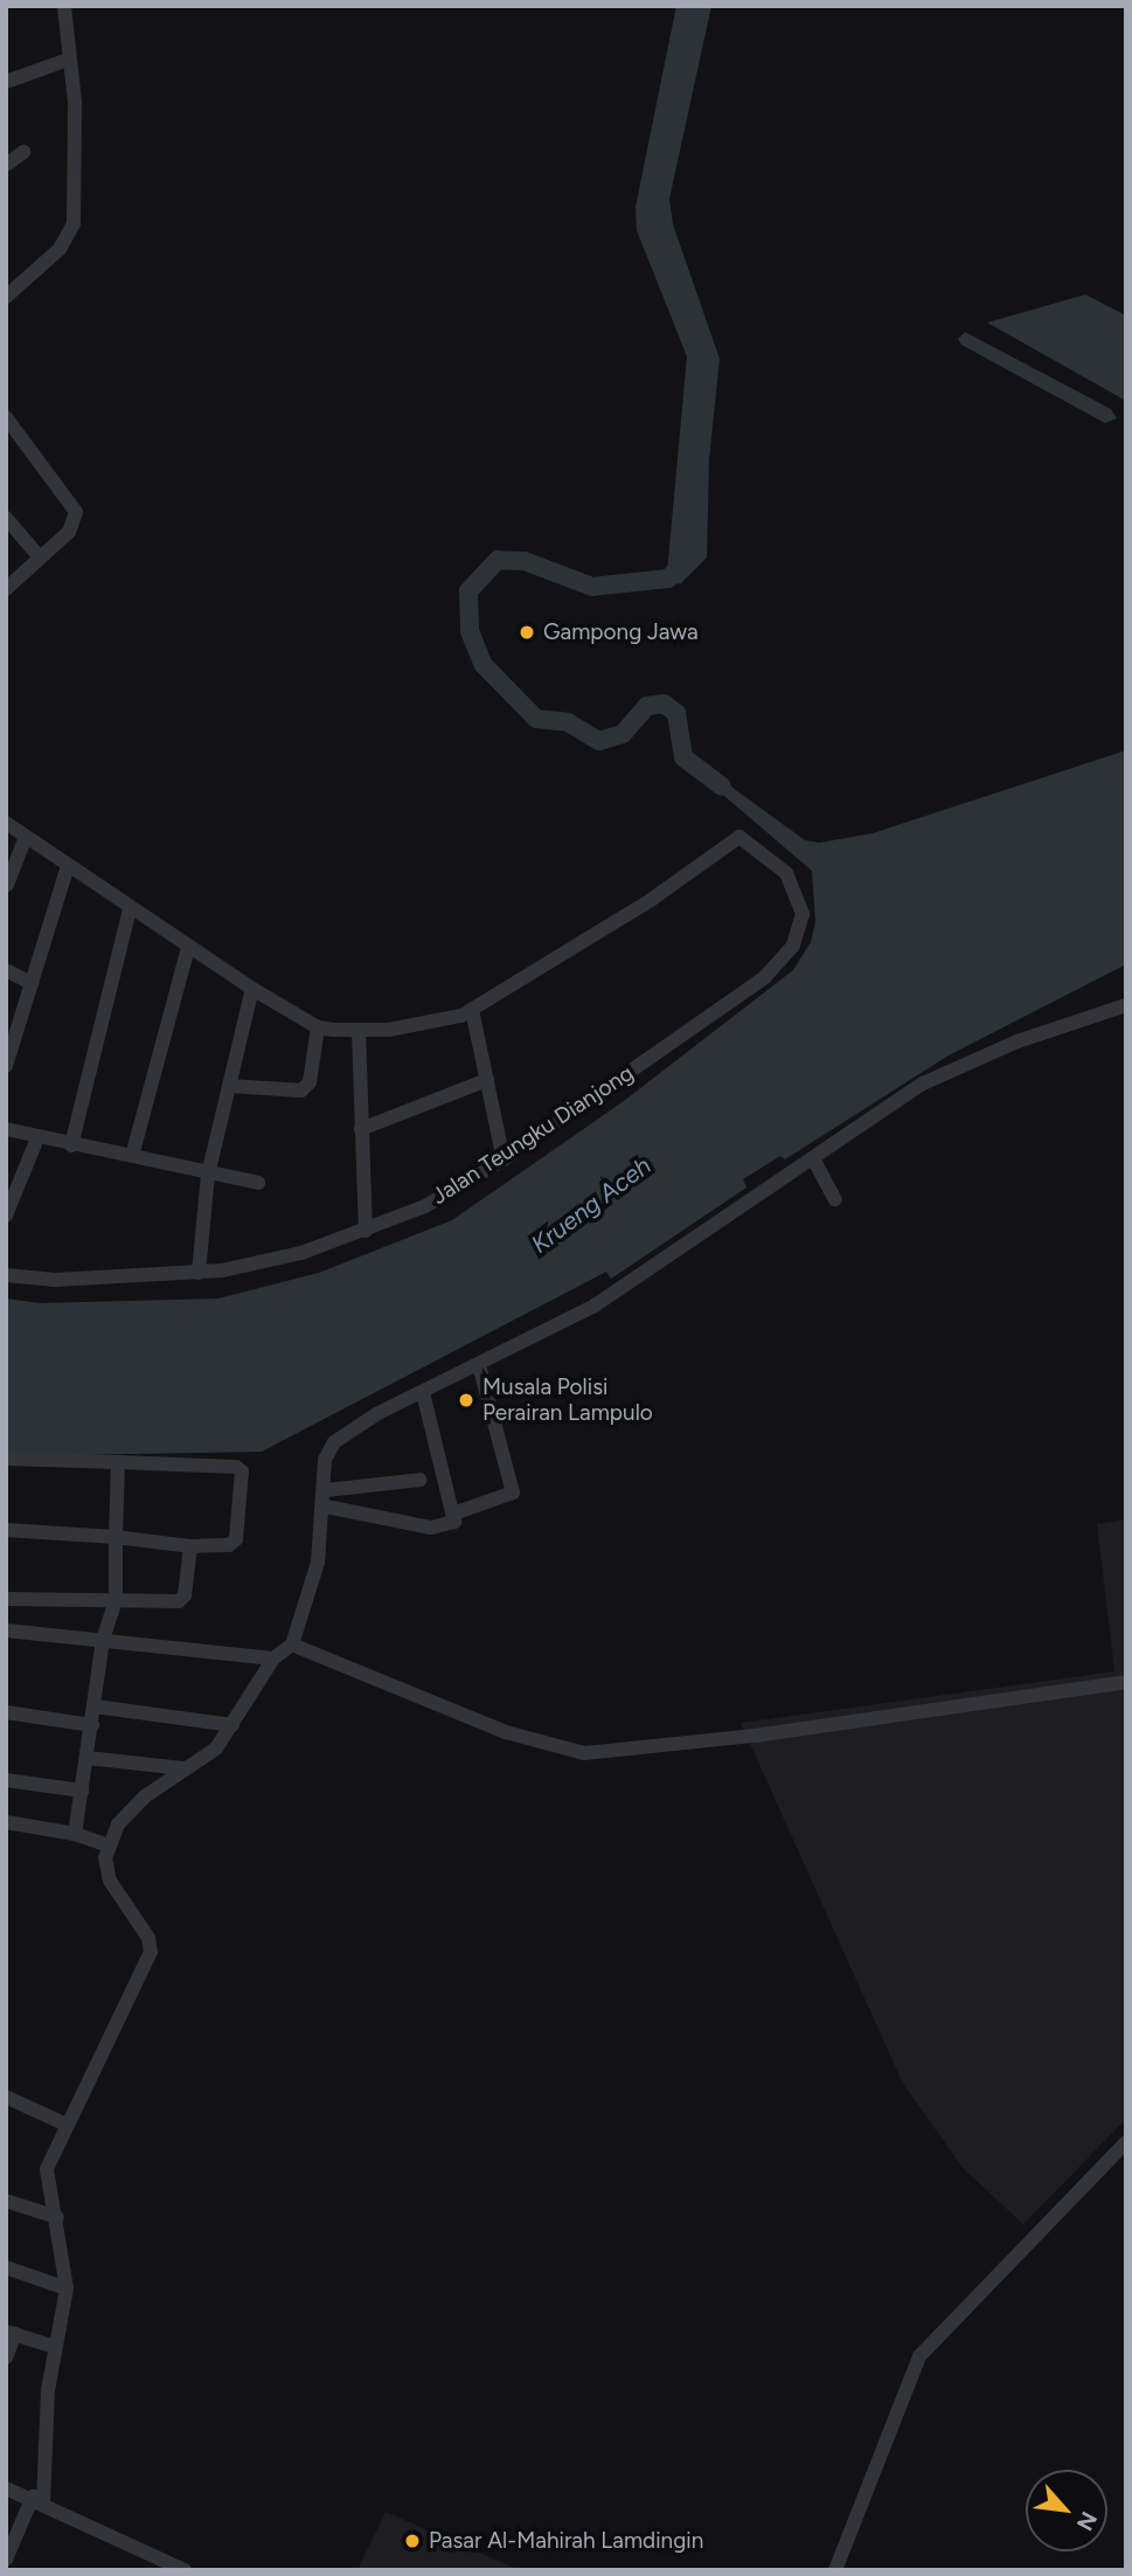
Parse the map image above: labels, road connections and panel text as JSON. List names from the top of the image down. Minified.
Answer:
{"streets":{"street":["Jalan Teungku Dianjong"]},"water":["Krueng Aceh"],"places":["Gampong Jawa","Musala Polisi Perairan Lampulo","Pasar Al-Mahirah Lamdingin"],"north":"bottom right"}
